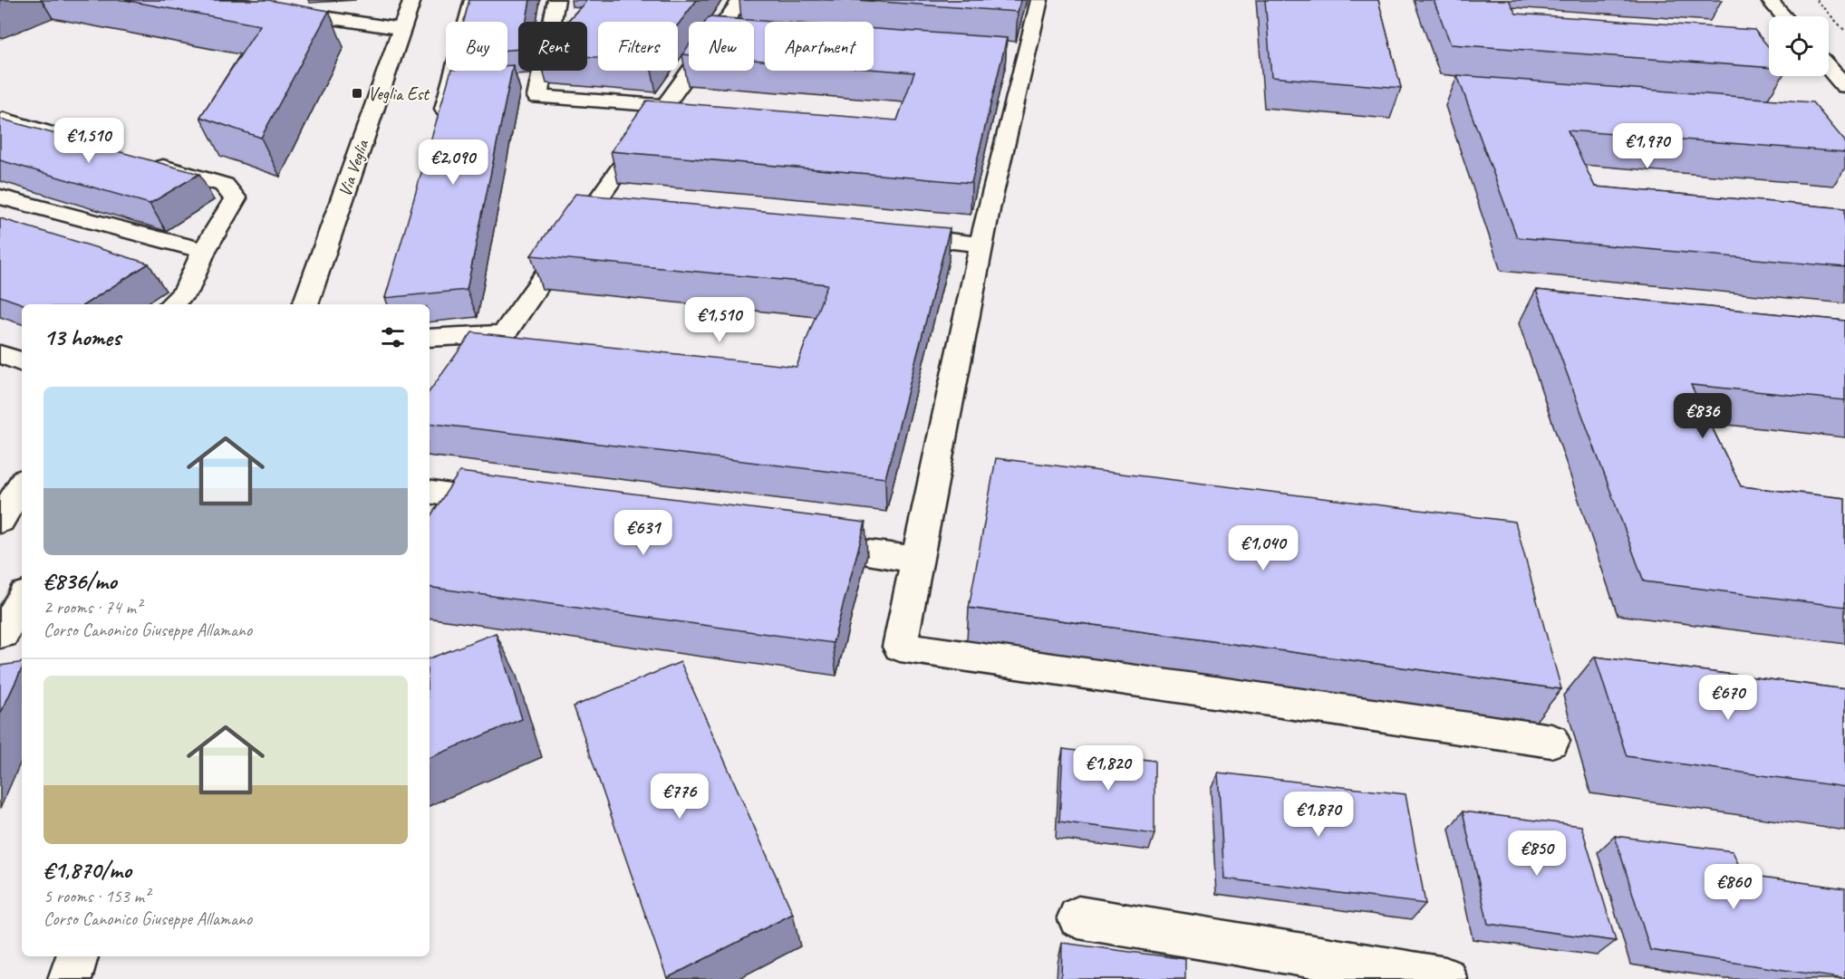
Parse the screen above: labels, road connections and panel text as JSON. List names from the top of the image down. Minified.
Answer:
{"streets":{"street":["Via Veglia"]},"places":{"transit":["Veglia Est"]},"page":{"chip":["Buy","Rent","Filters","New","Apartment"],"price":["€1,510","€1,970","€2,090","€1,510","€836","€631","€1,040","€670","€1,820","€776","€1,870","€850","€860"],"heading":"13 homes","list":[{"name":"€836/mo","note":"2 rooms · 74 m² · Corso Canonico Giuseppe Allamano"},{"name":"€1,870/mo","note":"5 rooms · 153 m² · Corso Canonico Giuseppe Allamano"}]}}
